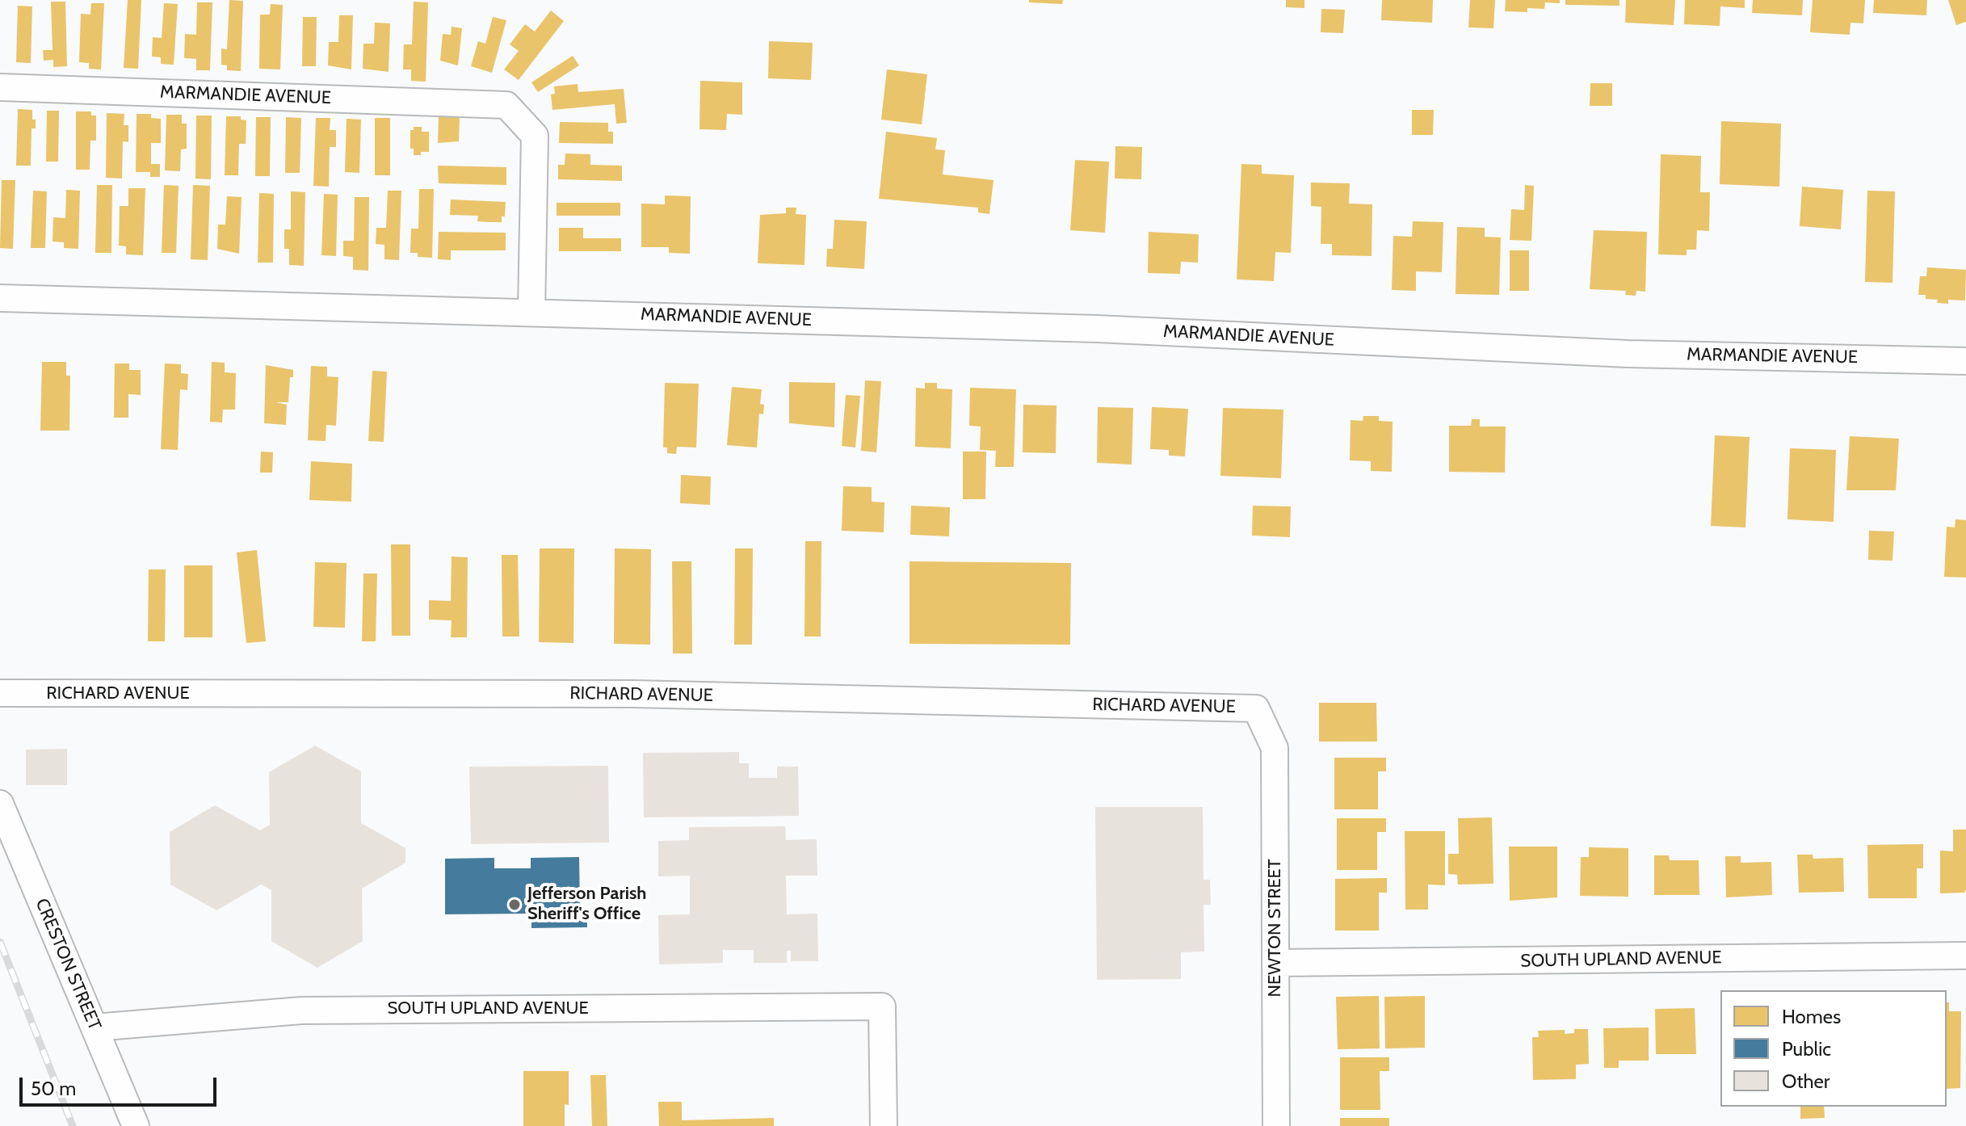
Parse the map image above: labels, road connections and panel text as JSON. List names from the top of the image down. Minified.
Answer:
{"streets":{"street":["MARMANDIE AVENUE","RICHARD AVENUE","NEWTON STREET","SOUTH UPLAND AVENUE","CRESTON STREET"]},"crossings":[["RICHARD AVENUE","NEWTON STREET"],["NEWTON STREET","SOUTH UPLAND AVENUE"],["SOUTH UPLAND AVENUE","CRESTON STREET"]],"places":["Jefferson Parish Sheriff's Office"],"legend":["Homes","Public","Other"],"scale_bar":"50 m"}
